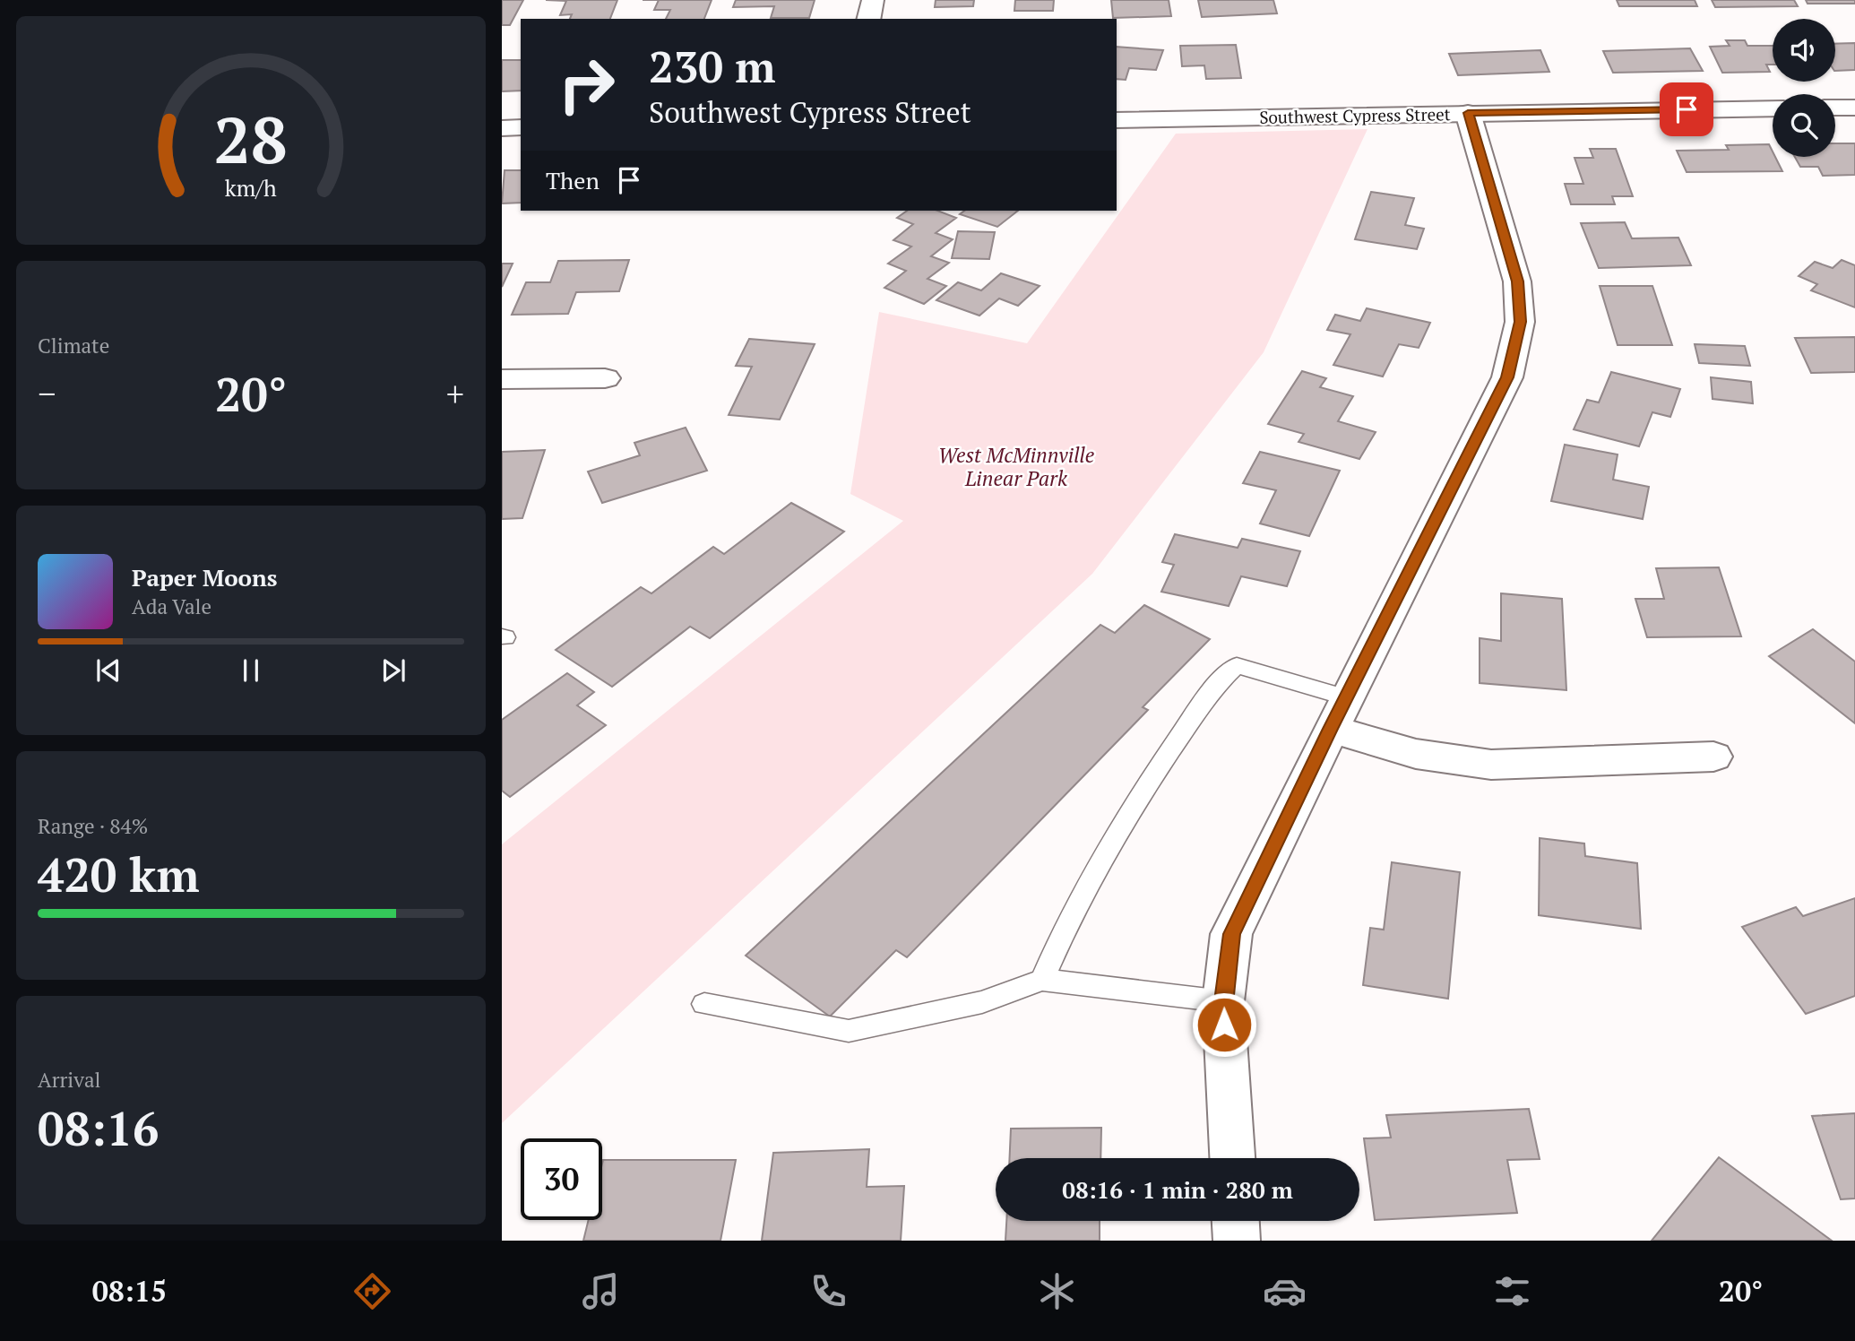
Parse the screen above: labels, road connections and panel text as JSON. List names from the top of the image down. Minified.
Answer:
{"streets":{"street":["Southwest Cypress Street"]},"parks":["West McMinnville Linear Park"],"page":{"turn":["230 m","Southwest Cypress Street"],"then":"Then","tile":["Climate",["Range · 84%","420 km"],["Arrival","08:16"]],"heat":["−","20°","+"],"song":["Paper Moons","Ada Vale"],"limit":"30","trip":"08:16 · 1 min · 280 m","tabs":["08:15","20°"],"gauge":["28","km/h"]}}
